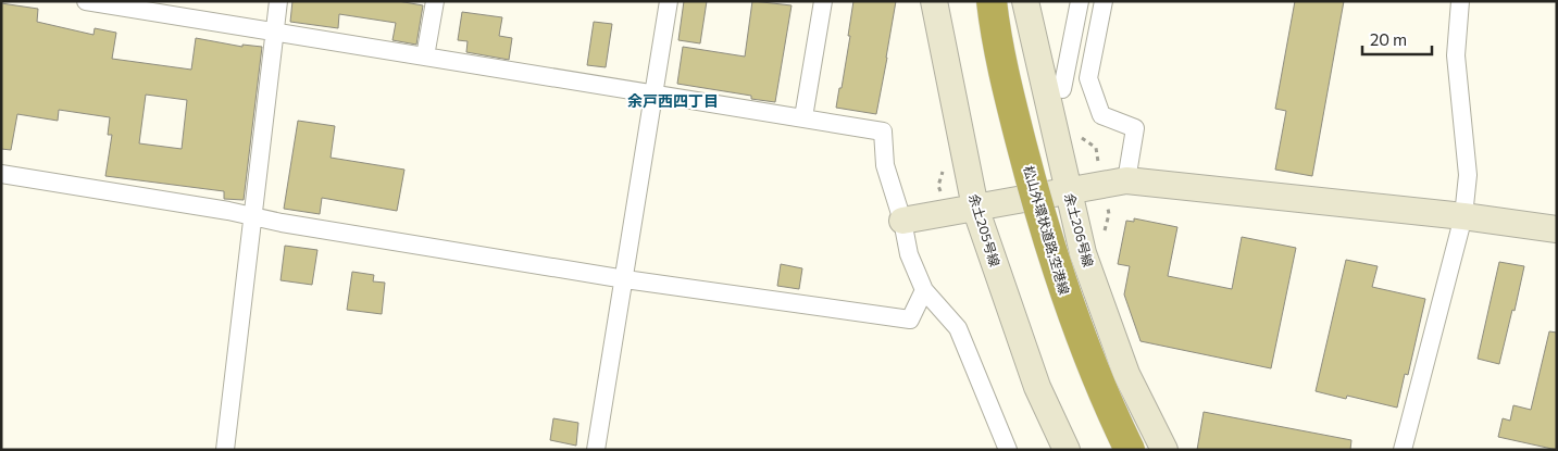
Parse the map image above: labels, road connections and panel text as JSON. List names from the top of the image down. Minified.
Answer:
{"streets":{"highway":["松山外環状道路;空港線"],"street":["余土205号線","余土206号線"]},"districts":["余戸西四丁目"],"scale_bar":"20 m"}
